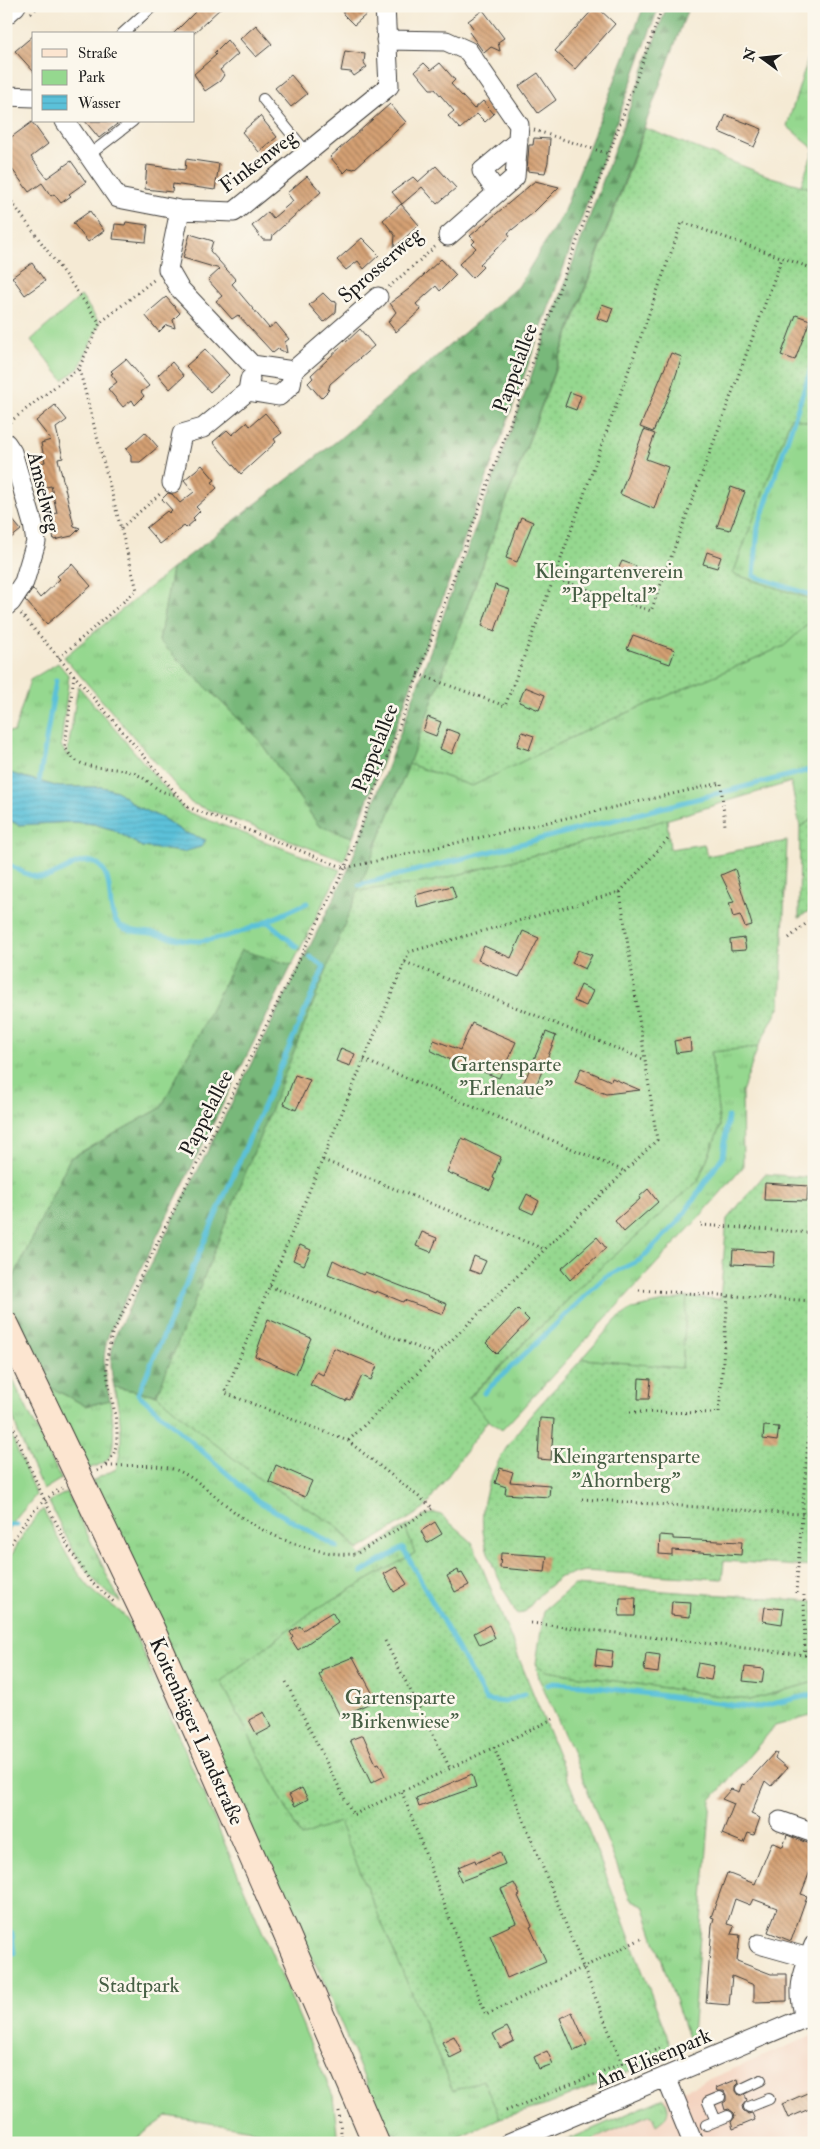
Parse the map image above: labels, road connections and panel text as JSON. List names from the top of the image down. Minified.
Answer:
{"streets":{"main road":["Koitenhäger Landstraße"],"street":["Finkenweg","Sprosserweg","Amselweg","Am Elisenpark"],"path":["Pappelallee"]},"parks":["Kleingartenverein \"Pappeltal\"","Gartensparte \"Erlenaue\"","Kleingartensparte \"Ahornberg\"","Gartensparte \"Birkenwiese\"","Stadtpark"],"legend":["Straße","Park","Wasser"],"north":"left"}
